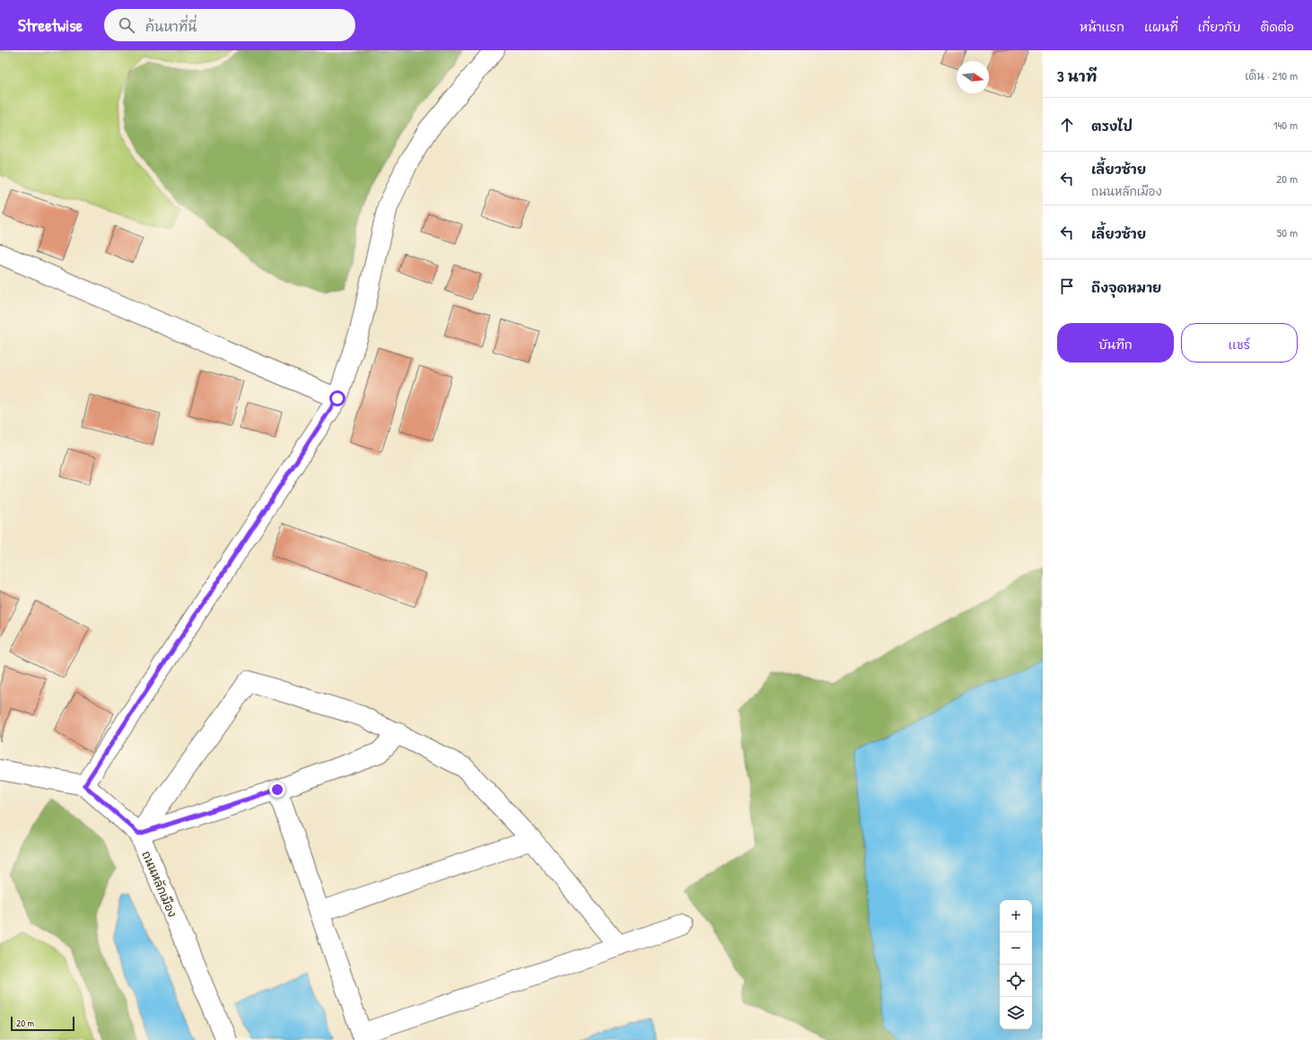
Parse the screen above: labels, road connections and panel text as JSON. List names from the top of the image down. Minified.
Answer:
{"streets":{"street":["ถนนหลักเมือง"]},"scale_bar":"20 m","north":"right","page":{"header":"Streetwise","search":"ค้นหาที่นี่","nav":["หน้าแรก","แผนที่","เกี่ยวกับ","ติดต่อ"],"heading":["3 นาที","เดิน · 210 m"],"list":[["ตรงไป","140 m"],["เลี้ยวซ้าย","ถนนหลักเมือง","20 m"],["เลี้ยวซ้าย","50 m"],"ถึงจุดหมาย"],"buttons":["บันทึก","แชร์"],"map_buttons":["+","−"],"scale":"20 m"}}
